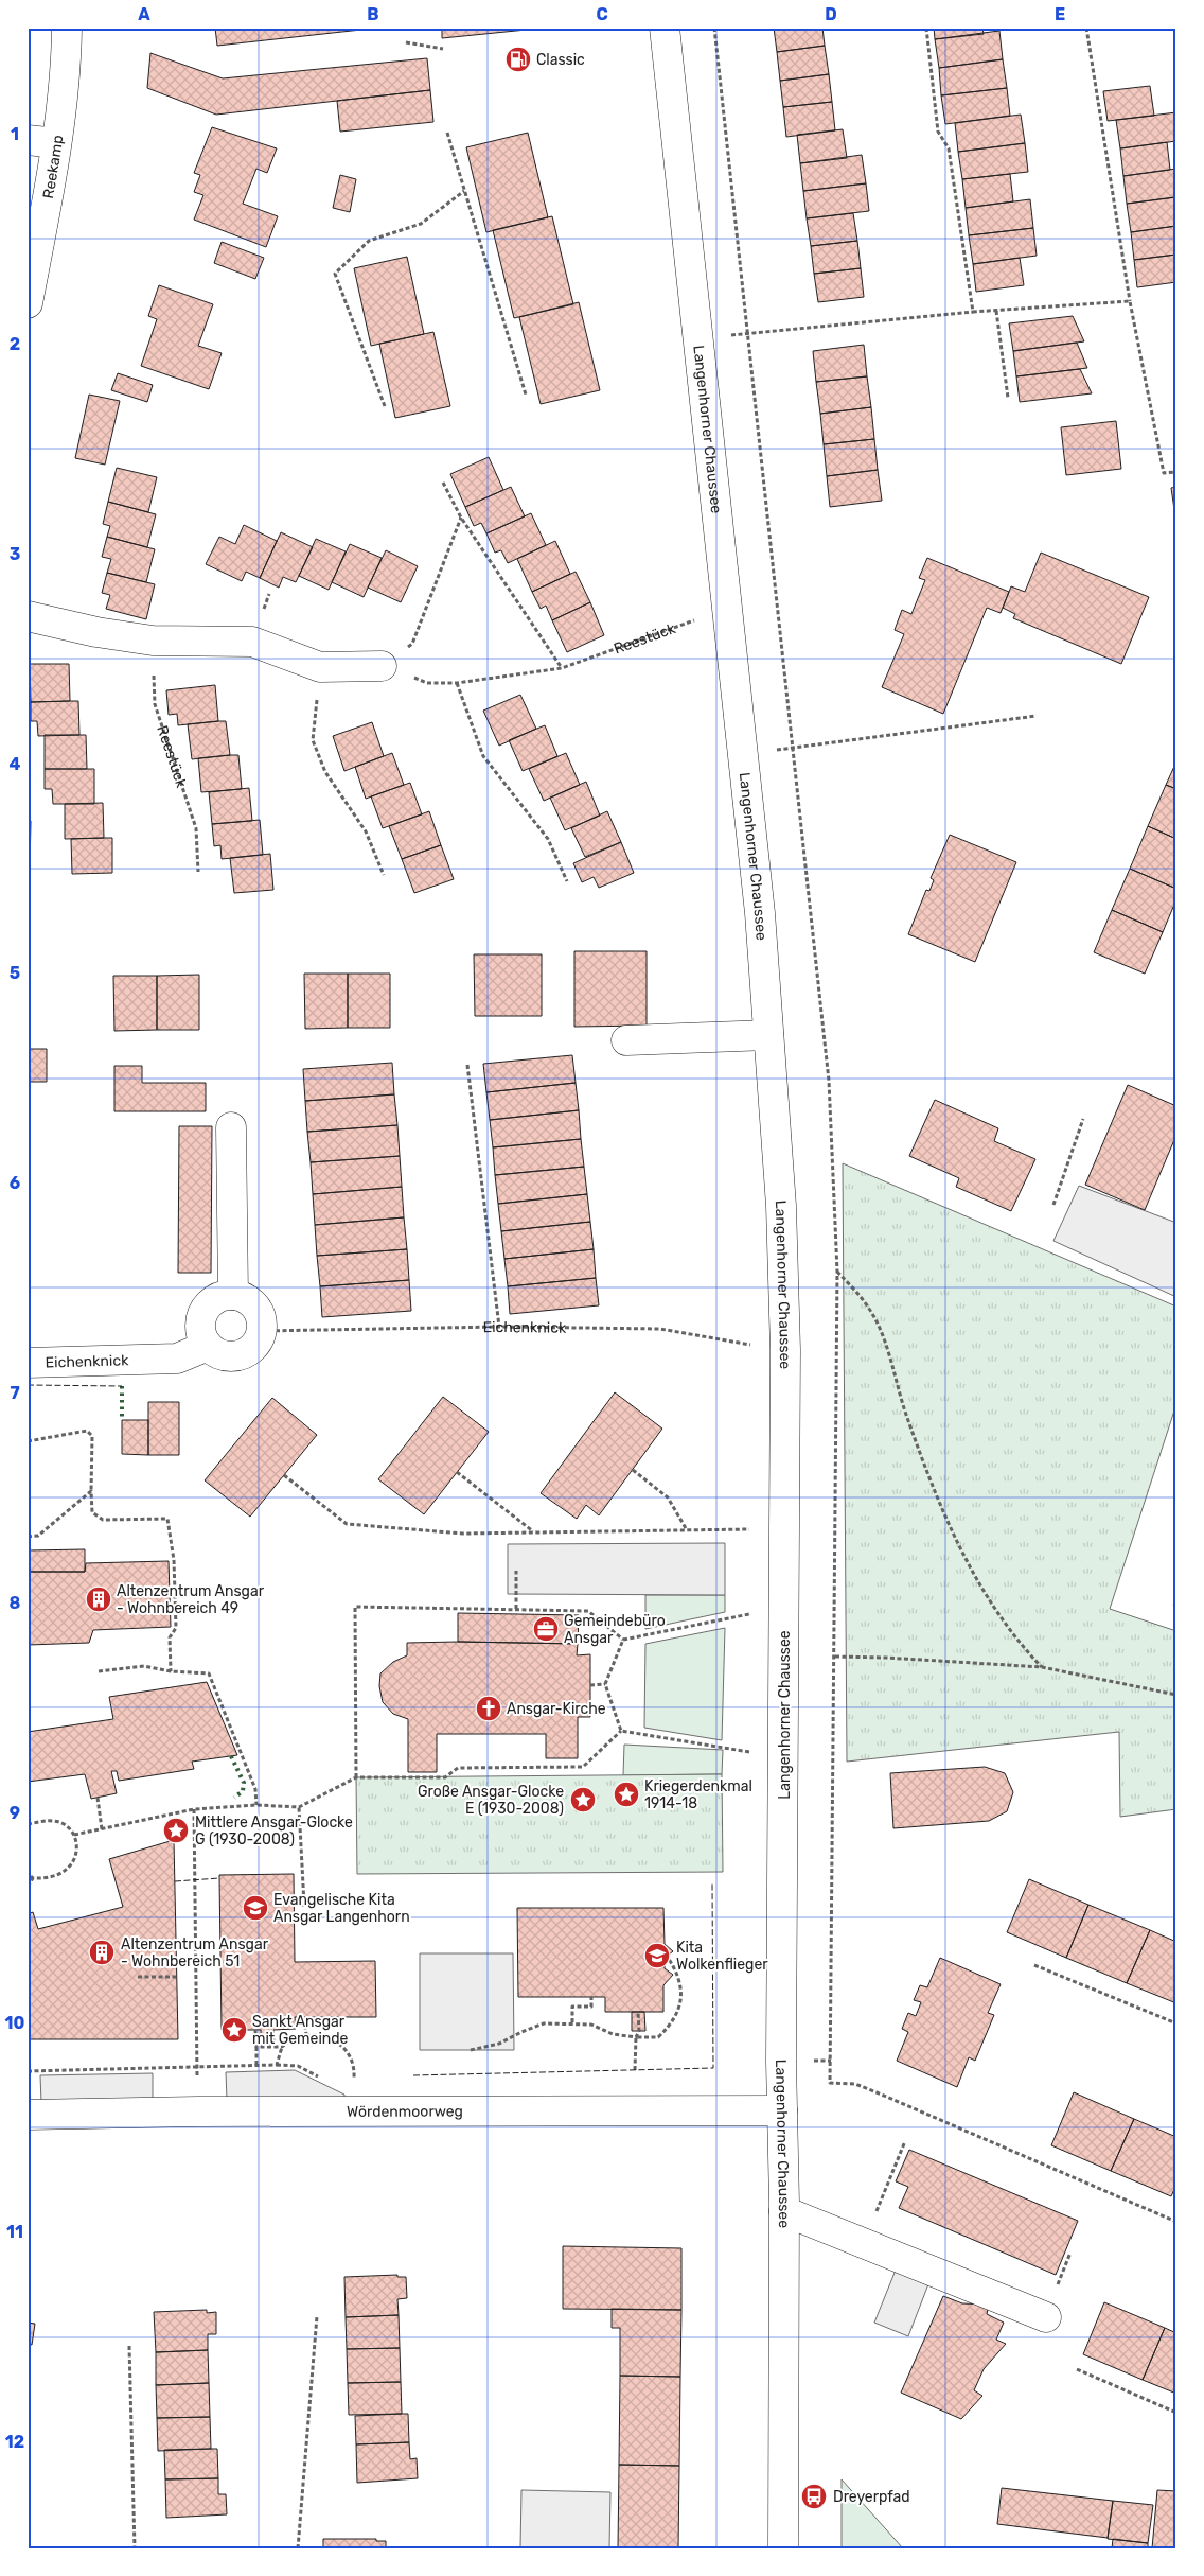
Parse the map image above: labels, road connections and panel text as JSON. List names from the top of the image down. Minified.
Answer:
{"streets":{"main road":["Reekamp","Langenhorner Chaussee","Eichenknick","Wördenmoorweg"],"path":["Reestück"]},"crossings":[["Langenhorner Chaussee","Reestück"],["Langenhorner Chaussee","Eichenknick"],["Langenhorner Chaussee","Wördenmoorweg"]],"places":{"fuel station":["Classic"],"building":["Altenzentrum Ansgar - Wohnbereich 49","Altenzentrum Ansgar - Wohnbereich 51"],"office":["Gemeindebüro Ansgar"],"church":["Ansgar-Kirche"],"place":["Kriegerdenkmal 1914-18","Große Ansgar-Glocke E (1930-2008)","Mittlere Ansgar-Glocke G (1930-2008)","Sankt Ansgar mit Gemeinde"],"school or university":["Evangelische Kita Ansgar Langenhorn","Kita Wolkenflieger"],"bus stop":["Dreyerpfad"]},"grid":{"columns":["A","B","C","D","E"],"rows":["1","2","3","4","5","6","7","8","9","10","11","12"]}}
